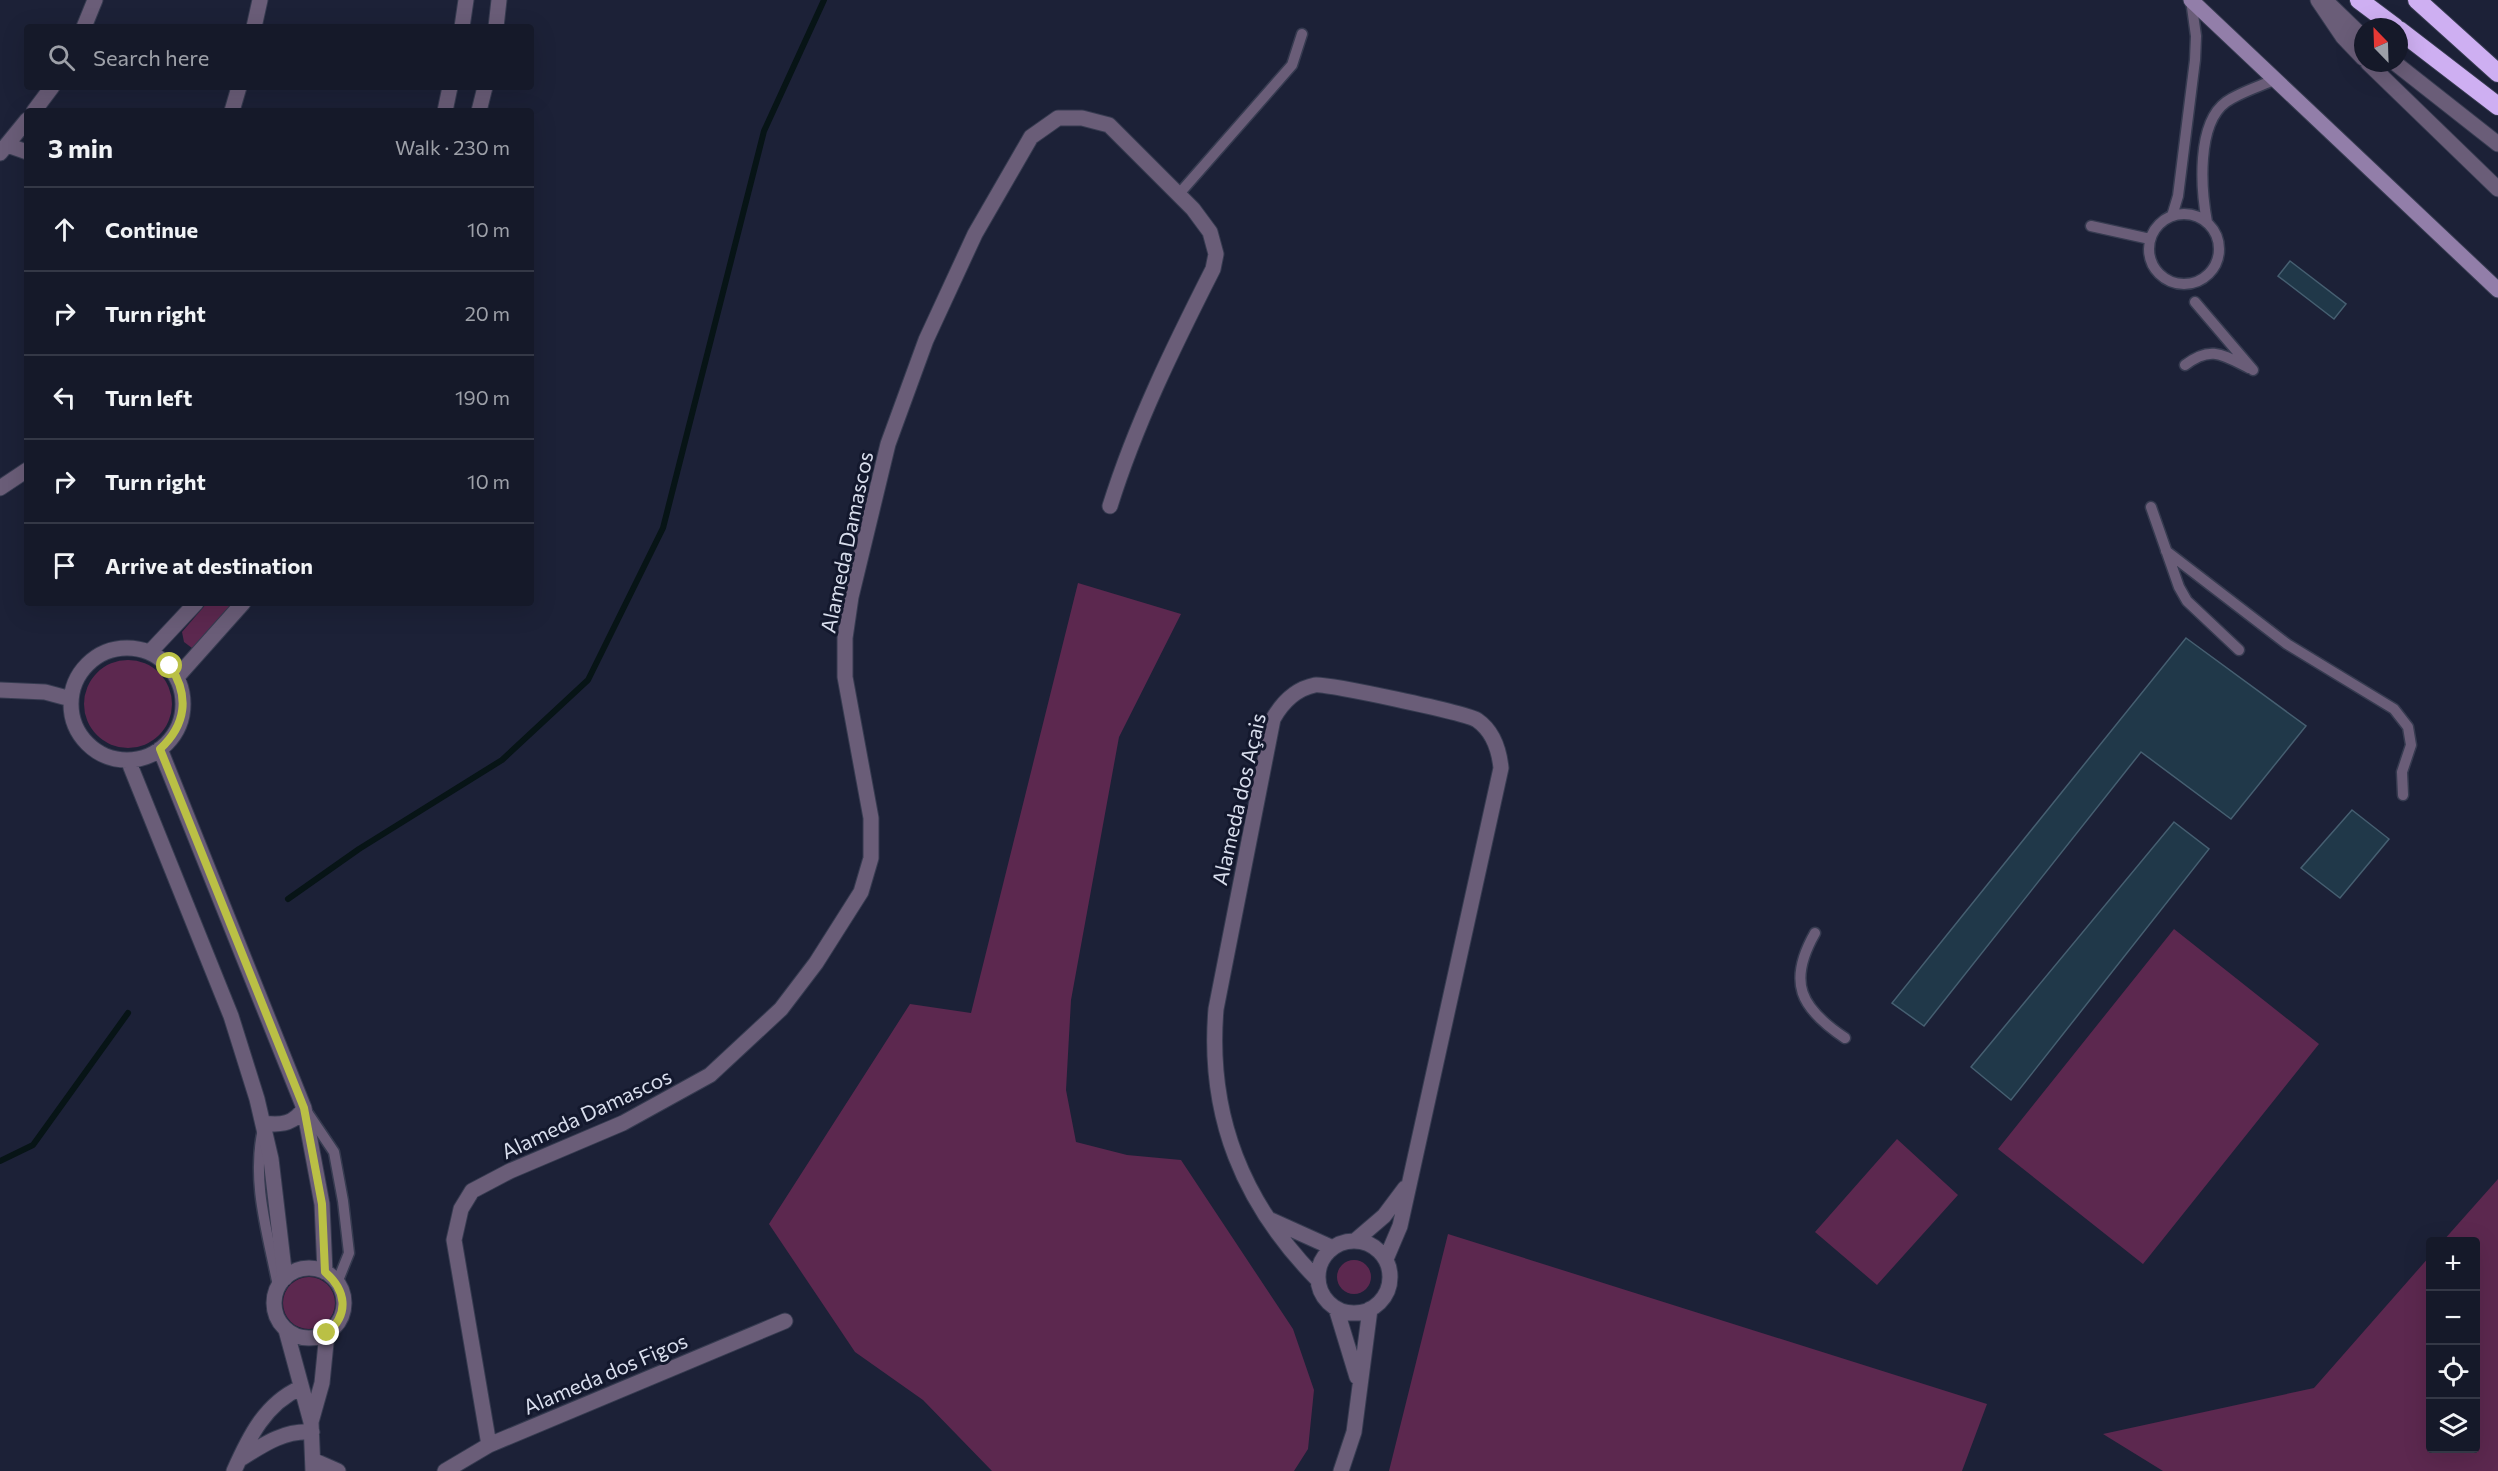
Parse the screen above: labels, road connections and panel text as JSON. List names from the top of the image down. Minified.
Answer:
{"streets":{"street":["Alameda Damascos","Alameda dos Açais","Alameda dos Figos"]},"crossings":[["Alameda Damascos","Alameda dos Figos"]],"north":"top left","page":{"search":"Search here","heading":["3 min","Walk · 230 m"],"list":[["Continue","10 m"],["Turn right","20 m"],["Turn left","190 m"],["Turn right","10 m"],"Arrive at destination"],"map_buttons":["+","−"]}}
